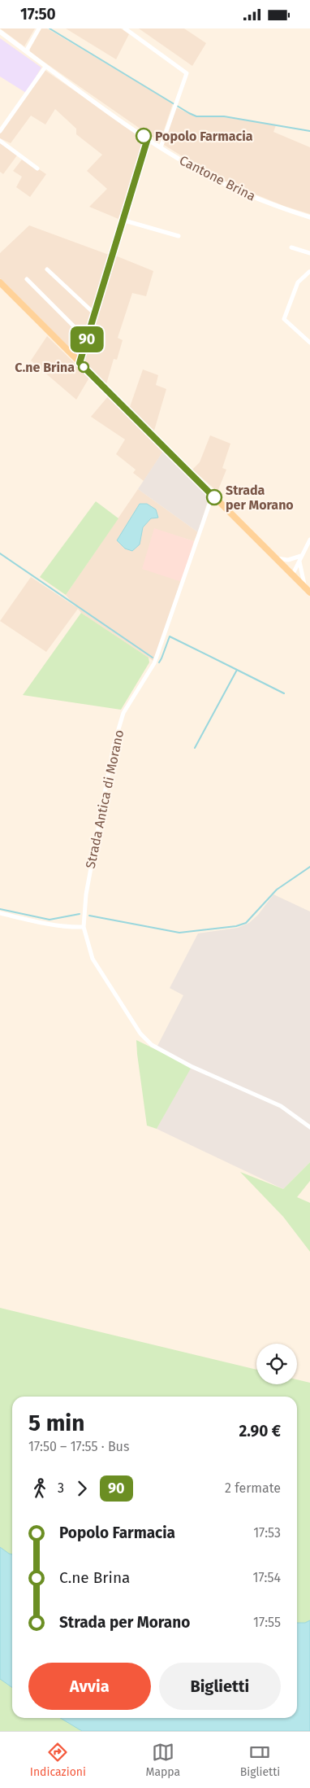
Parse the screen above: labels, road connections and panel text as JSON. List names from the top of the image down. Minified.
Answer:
{"streets":{"street":["Cantone Brina","Strada Antica di Morano"]},"places":["Popolo Farmacia","C.ne Brina","Strada per Morano"],"lines":["bus line 90"],"page":{"status":"17:50","on_map":"90","heading":["5 min","17:50 – 17:55 · Bus","2.90 €"],"legs":["3","90","2 fermate"],"list":[{"name":"Popolo Farmacia","value":"17:53"},{"name":"C.ne Brina","value":"17:54"},{"name":"Strada per Morano","value":"17:55"}],"buttons":["Avvia","Biglietti"],"tabs":["Indicazioni","Mappa","Biglietti"]}}
